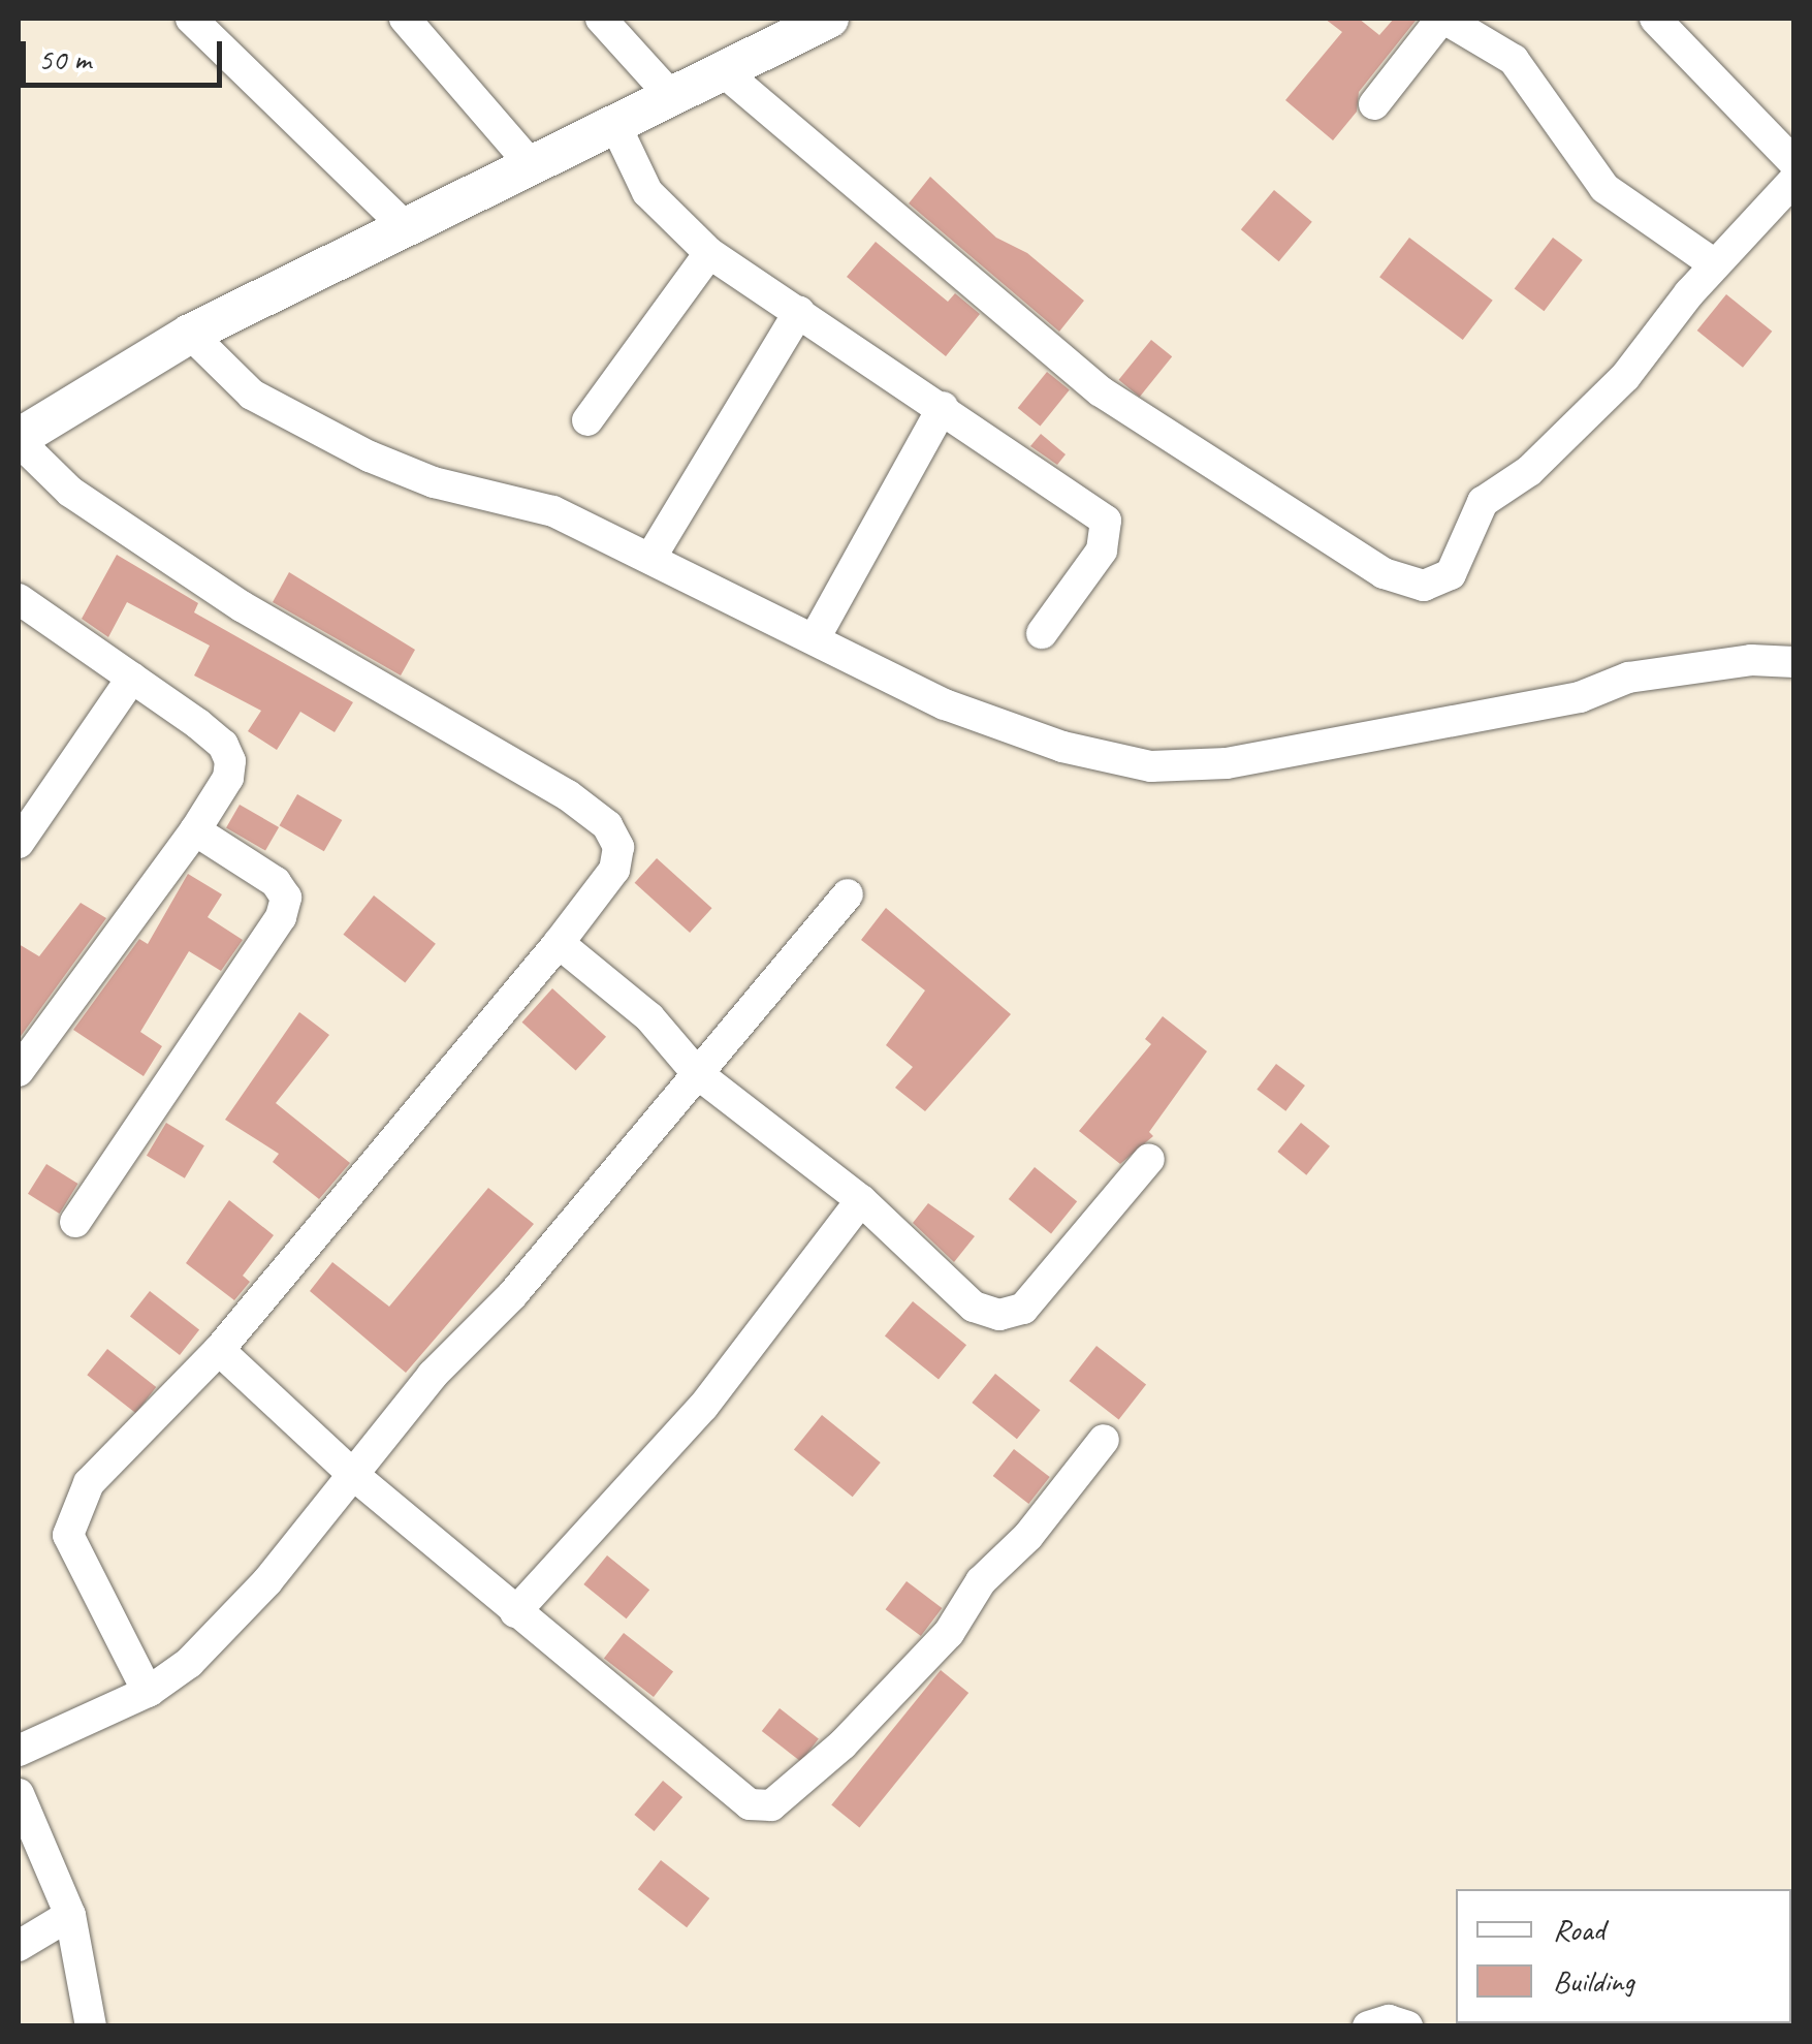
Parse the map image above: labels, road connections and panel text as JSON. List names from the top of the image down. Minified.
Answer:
{"legend":["Road","Building"],"scale_bar":"50 m"}
